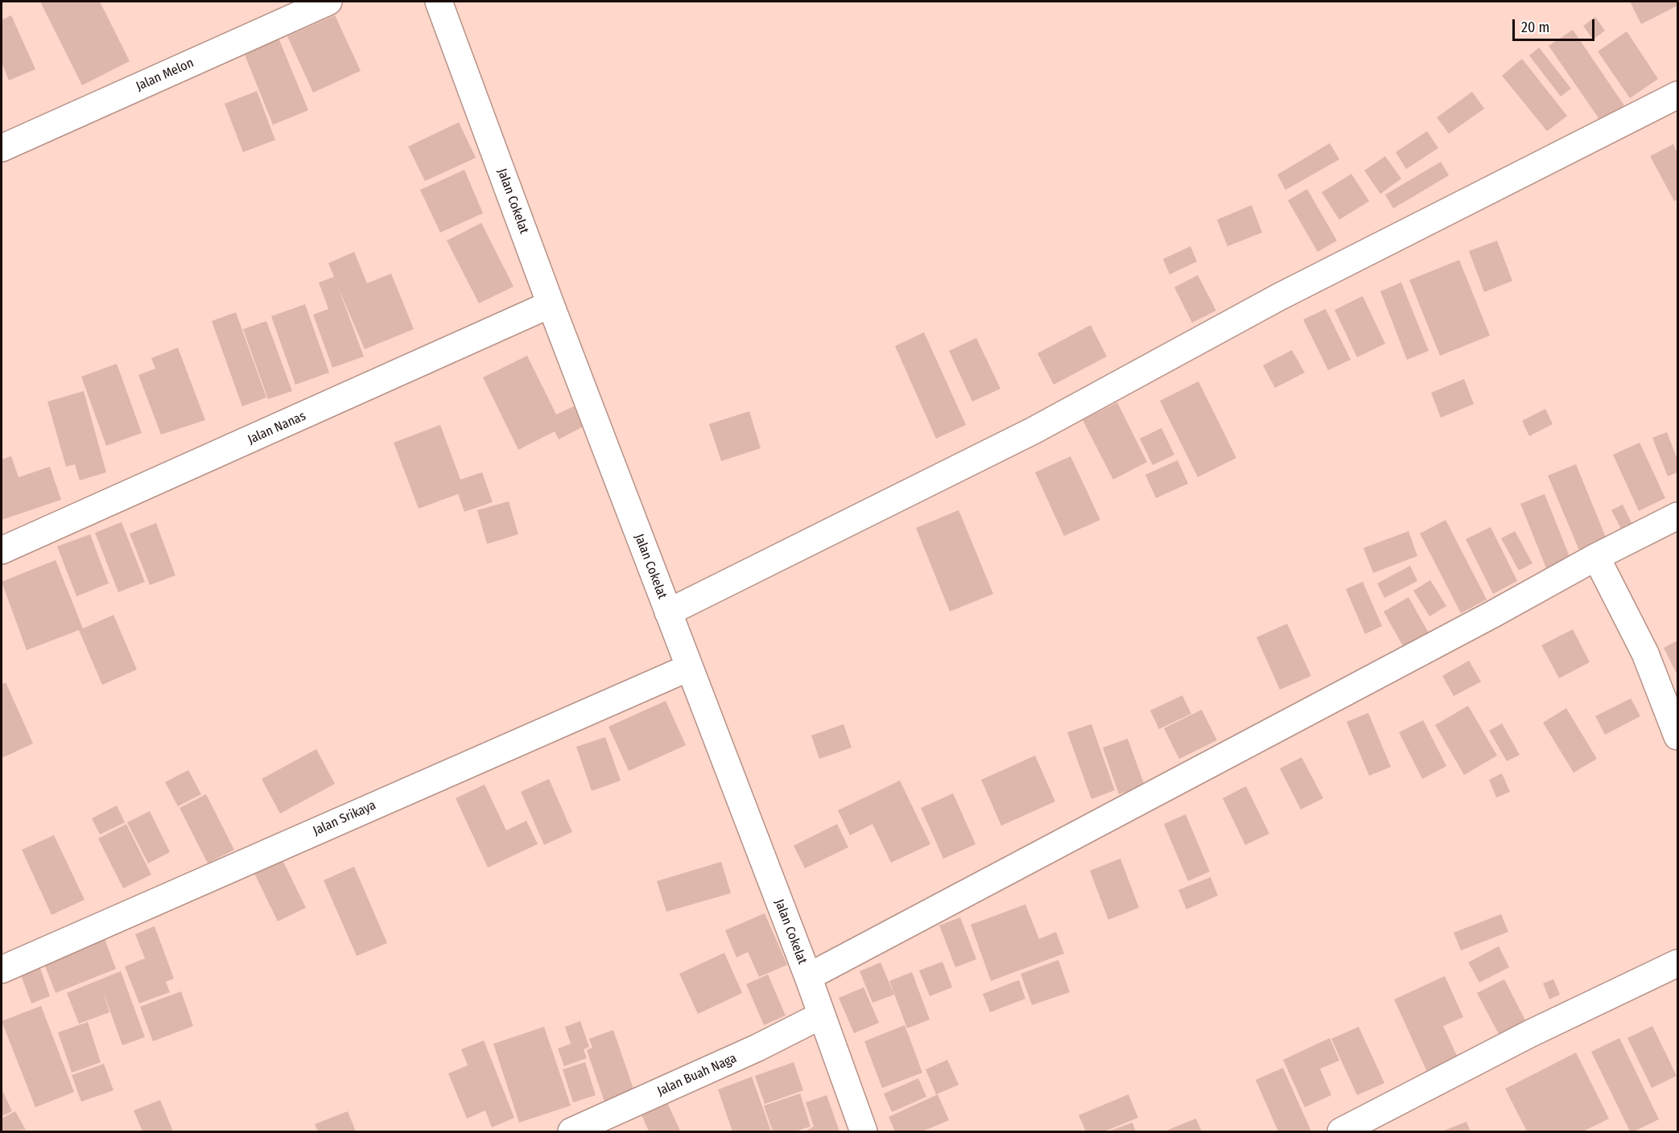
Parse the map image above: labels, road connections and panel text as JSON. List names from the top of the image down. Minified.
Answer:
{"streets":{"street":["Jalan Melon","Jalan Cokelat","Jalan Nanas","Jalan Srikaya","Jalan Buah Naga"]},"crossings":[["Jalan Cokelat","Jalan Nanas"],["Jalan Cokelat","Jalan Srikaya"],["Jalan Cokelat","Jalan Buah Naga"]],"scale_bar":"20 m"}
